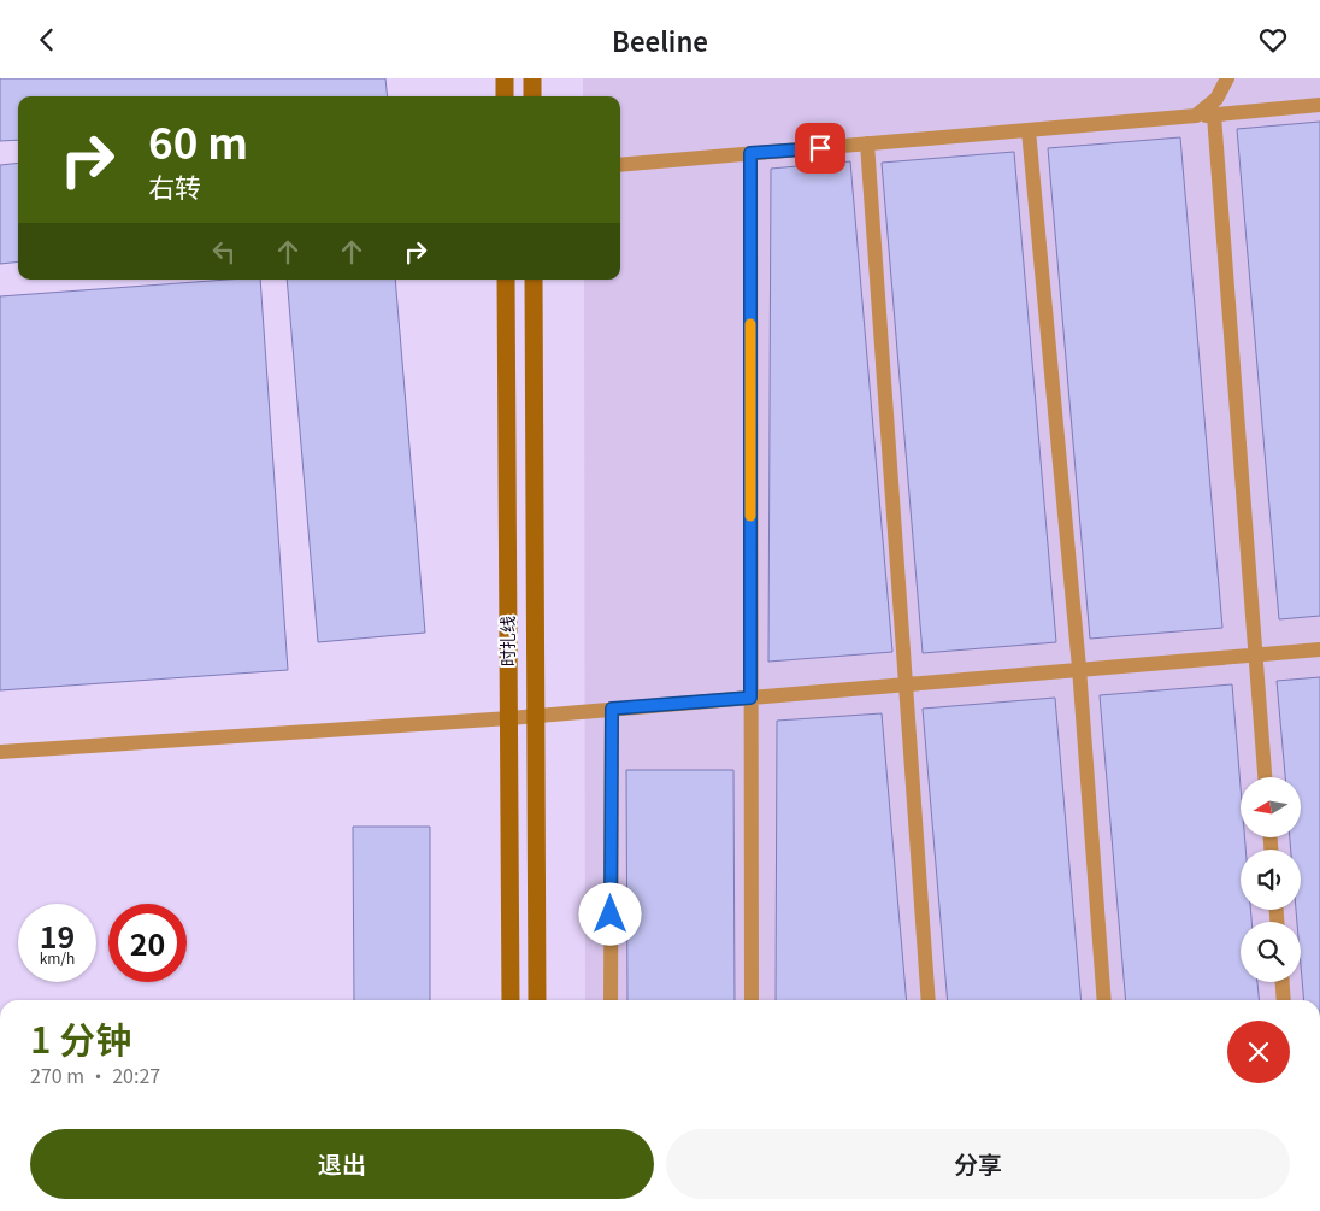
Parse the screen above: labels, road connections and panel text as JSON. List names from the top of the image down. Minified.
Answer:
{"streets":{"main road":["时扎线"]},"north":"left","page":{"header":"Beeline","turn":["60 m","右转"],"speed":"19 km/h","limit":"20","heading":["1 分钟","270 m · 20:27"],"buttons":["退出","分享"]}}
